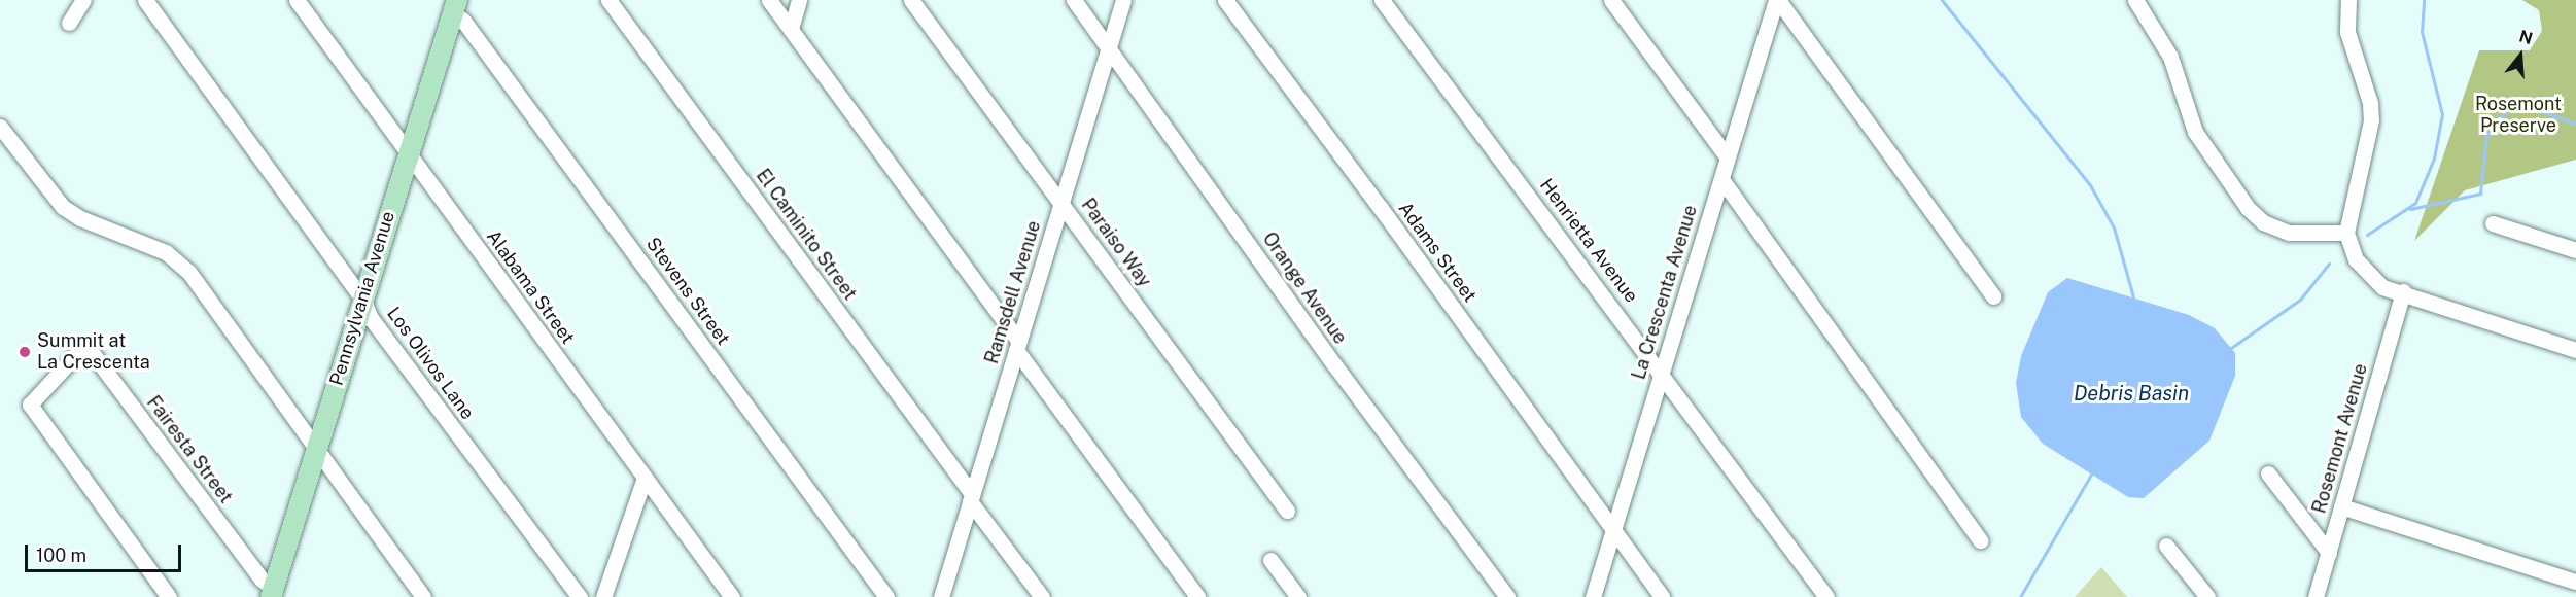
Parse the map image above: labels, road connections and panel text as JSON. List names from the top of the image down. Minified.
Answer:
{"streets":{"main road":["Pennsylvania Avenue"],"street":["El Caminito Street","Henrietta Avenue","Paraiso Way","Adams Street","Alabama Street","Orange Avenue","Stevens Street","Ramsdell Avenue","La Crescenta Avenue","Los Olivos Lane","Rosemont Avenue","Fairesta Street"]},"crossings":[["El Caminito Street","Ramsdell Avenue"],["Henrietta Avenue","La Crescenta Avenue"],["Paraiso Way","Ramsdell Avenue"],["Adams Street","La Crescenta Avenue"],["Alabama Street","Pennsylvania Avenue"],["Orange Avenue","Ramsdell Avenue"],["Stevens Street","Pennsylvania Avenue"],["Pennsylvania Avenue","Los Olivos Lane"],["Pennsylvania Avenue","Fairesta Street"]],"water":["Debris Basin"],"parks":["Rosemont Preserve"],"places":["Summit at La Crescenta"],"scale_bar":"100 m","north":"top"}
